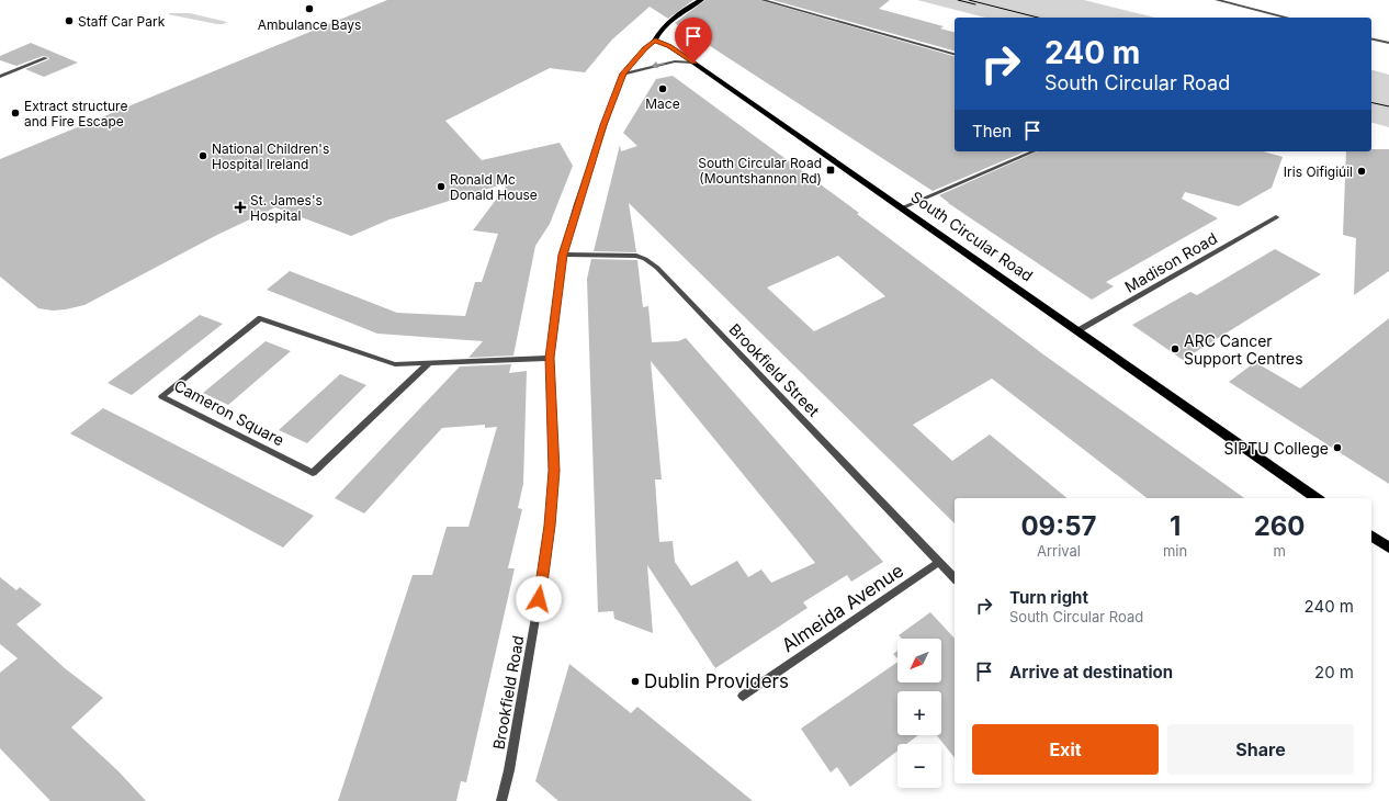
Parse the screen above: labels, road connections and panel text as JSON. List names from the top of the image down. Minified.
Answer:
{"streets":{"main road":["South Circular Road"],"street":["Madison Road","Brookfield Street","Cameron Square","Almeida Avenue","Brookfield Road"]},"crossings":[["South Circular Road","Madison Road"],["South Circular Road","Brookfield Road"],["Brookfield Street","Almeida Avenue"],["Brookfield Street","Brookfield Road"],["Cameron Square","Brookfield Road"]],"places":{"other":["Ambulance Bays","Staff Car Park","Mace","Extract structure and Fire Escape","National Children's Hospital Ireland","Iris Oifigiúil","Ronald Mc Donald House","ARC Cancer Support Centres","SIPTU College","Dublin Providers"],"transit":["South Circular Road (Mountshannon Rd)"],"health":["St. James's Hospital"]},"north":"bottom left","page":{"turn":["240 m","South Circular Road"],"then":"Then","eta":["09:57","Arrival","1","min","260","m"],"list":[{"name":"Turn right","note":"South Circular Road","value":"240 m"},{"name":"Arrive at destination","value":"20 m"}],"map_buttons":["+","−"],"buttons":["Exit","Share"]}}
